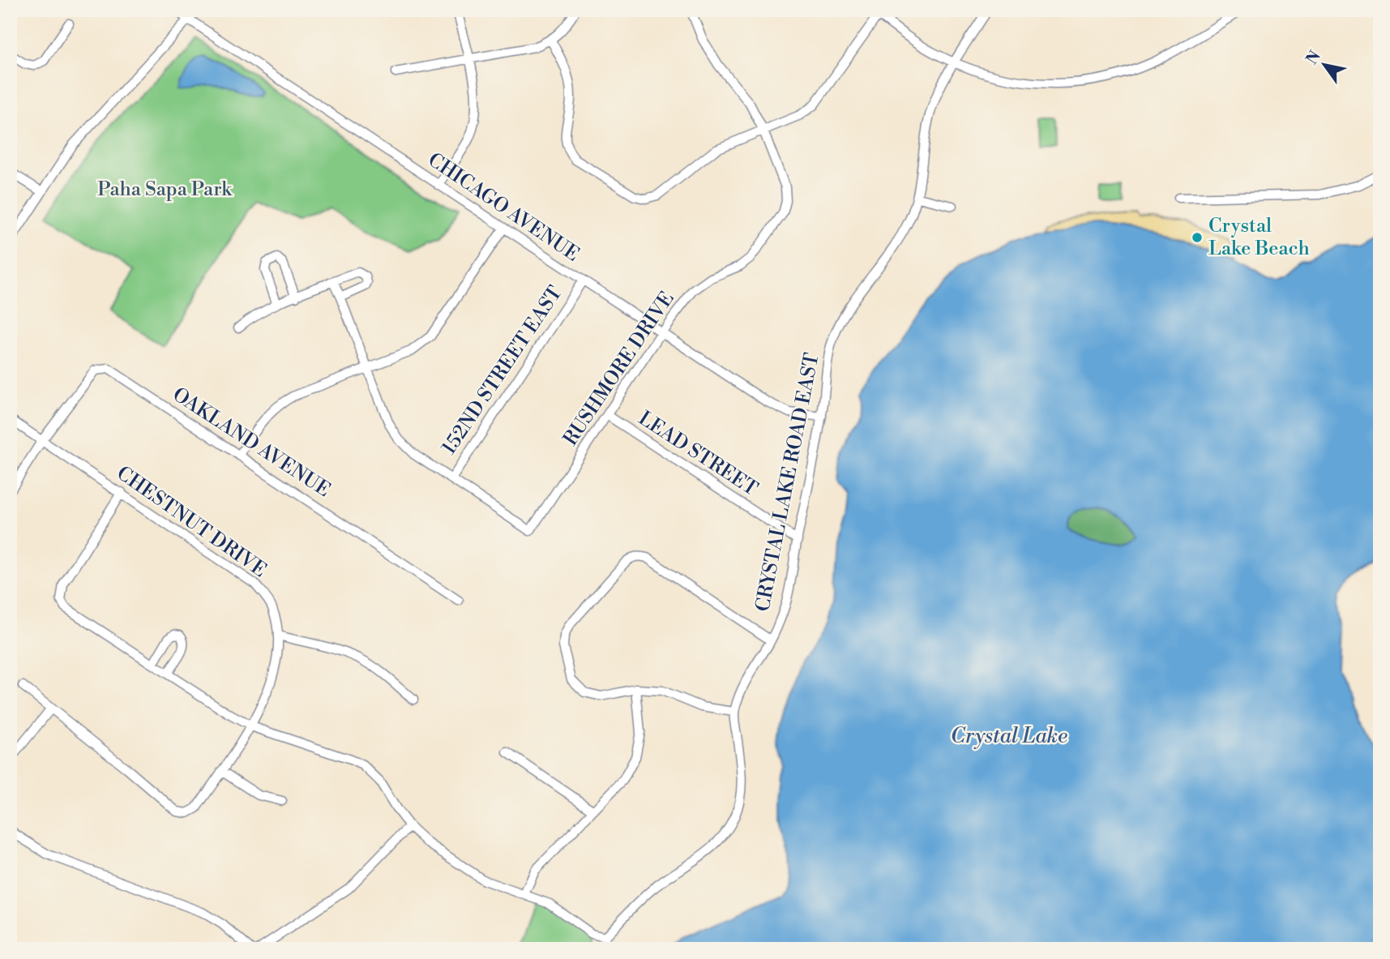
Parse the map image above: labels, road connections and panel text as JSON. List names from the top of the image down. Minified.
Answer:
{"streets":{"street":["CHICAGO AVENUE","RUSHMORE DRIVE","152ND STREET EAST","OAKLAND AVENUE","LEAD STREET","CRYSTAL LAKE ROAD EAST","CHESTNUT DRIVE"]},"crossings":[["CHICAGO AVENUE","RUSHMORE DRIVE"],["CHICAGO AVENUE","152ND STREET EAST"],["CHICAGO AVENUE","CRYSTAL LAKE ROAD EAST"],["RUSHMORE DRIVE","152ND STREET EAST"],["RUSHMORE DRIVE","LEAD STREET"],["OAKLAND AVENUE","CHESTNUT DRIVE"],["LEAD STREET","CRYSTAL LAKE ROAD EAST"]],"water":["Crystal Lake"],"parks":["Paha Sapa Park"],"places":["Crystal Lake Beach"],"north":"top left"}
